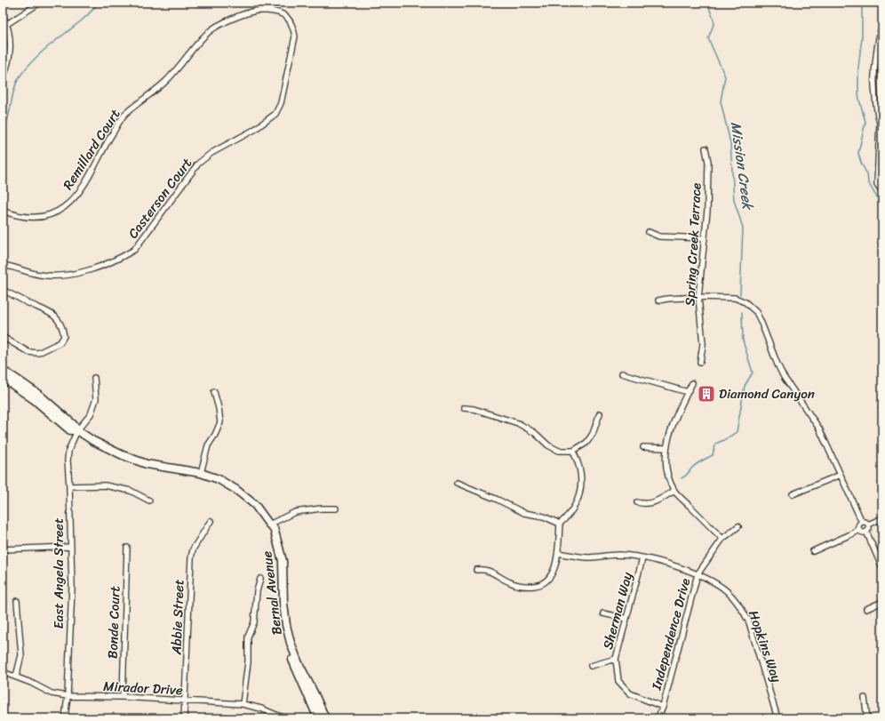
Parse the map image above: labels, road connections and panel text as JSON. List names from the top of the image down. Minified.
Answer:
{"streets":{"main road":["Bernal Avenue"],"street":["Remillard Court","Casterson Court","Spring Creek Terrace","East Angela Street","Sherman Way","Abbie Street","Bonde Court","Independence Drive","Hopkins Way","Mirador Drive"]},"crossings":[["Remillard Court","Casterson Court"],["East Angela Street","Bernal Avenue"],["East Angela Street","Mirador Drive"],["Sherman Way","Independence Drive"],["Sherman Way","Hopkins Way"],["Abbie Street","Mirador Drive"],["Bonde Court","Mirador Drive"],["Independence Drive","Hopkins Way"]],"water":["Mission Creek"],"places":{"building":["Diamond Canyon"]}}
